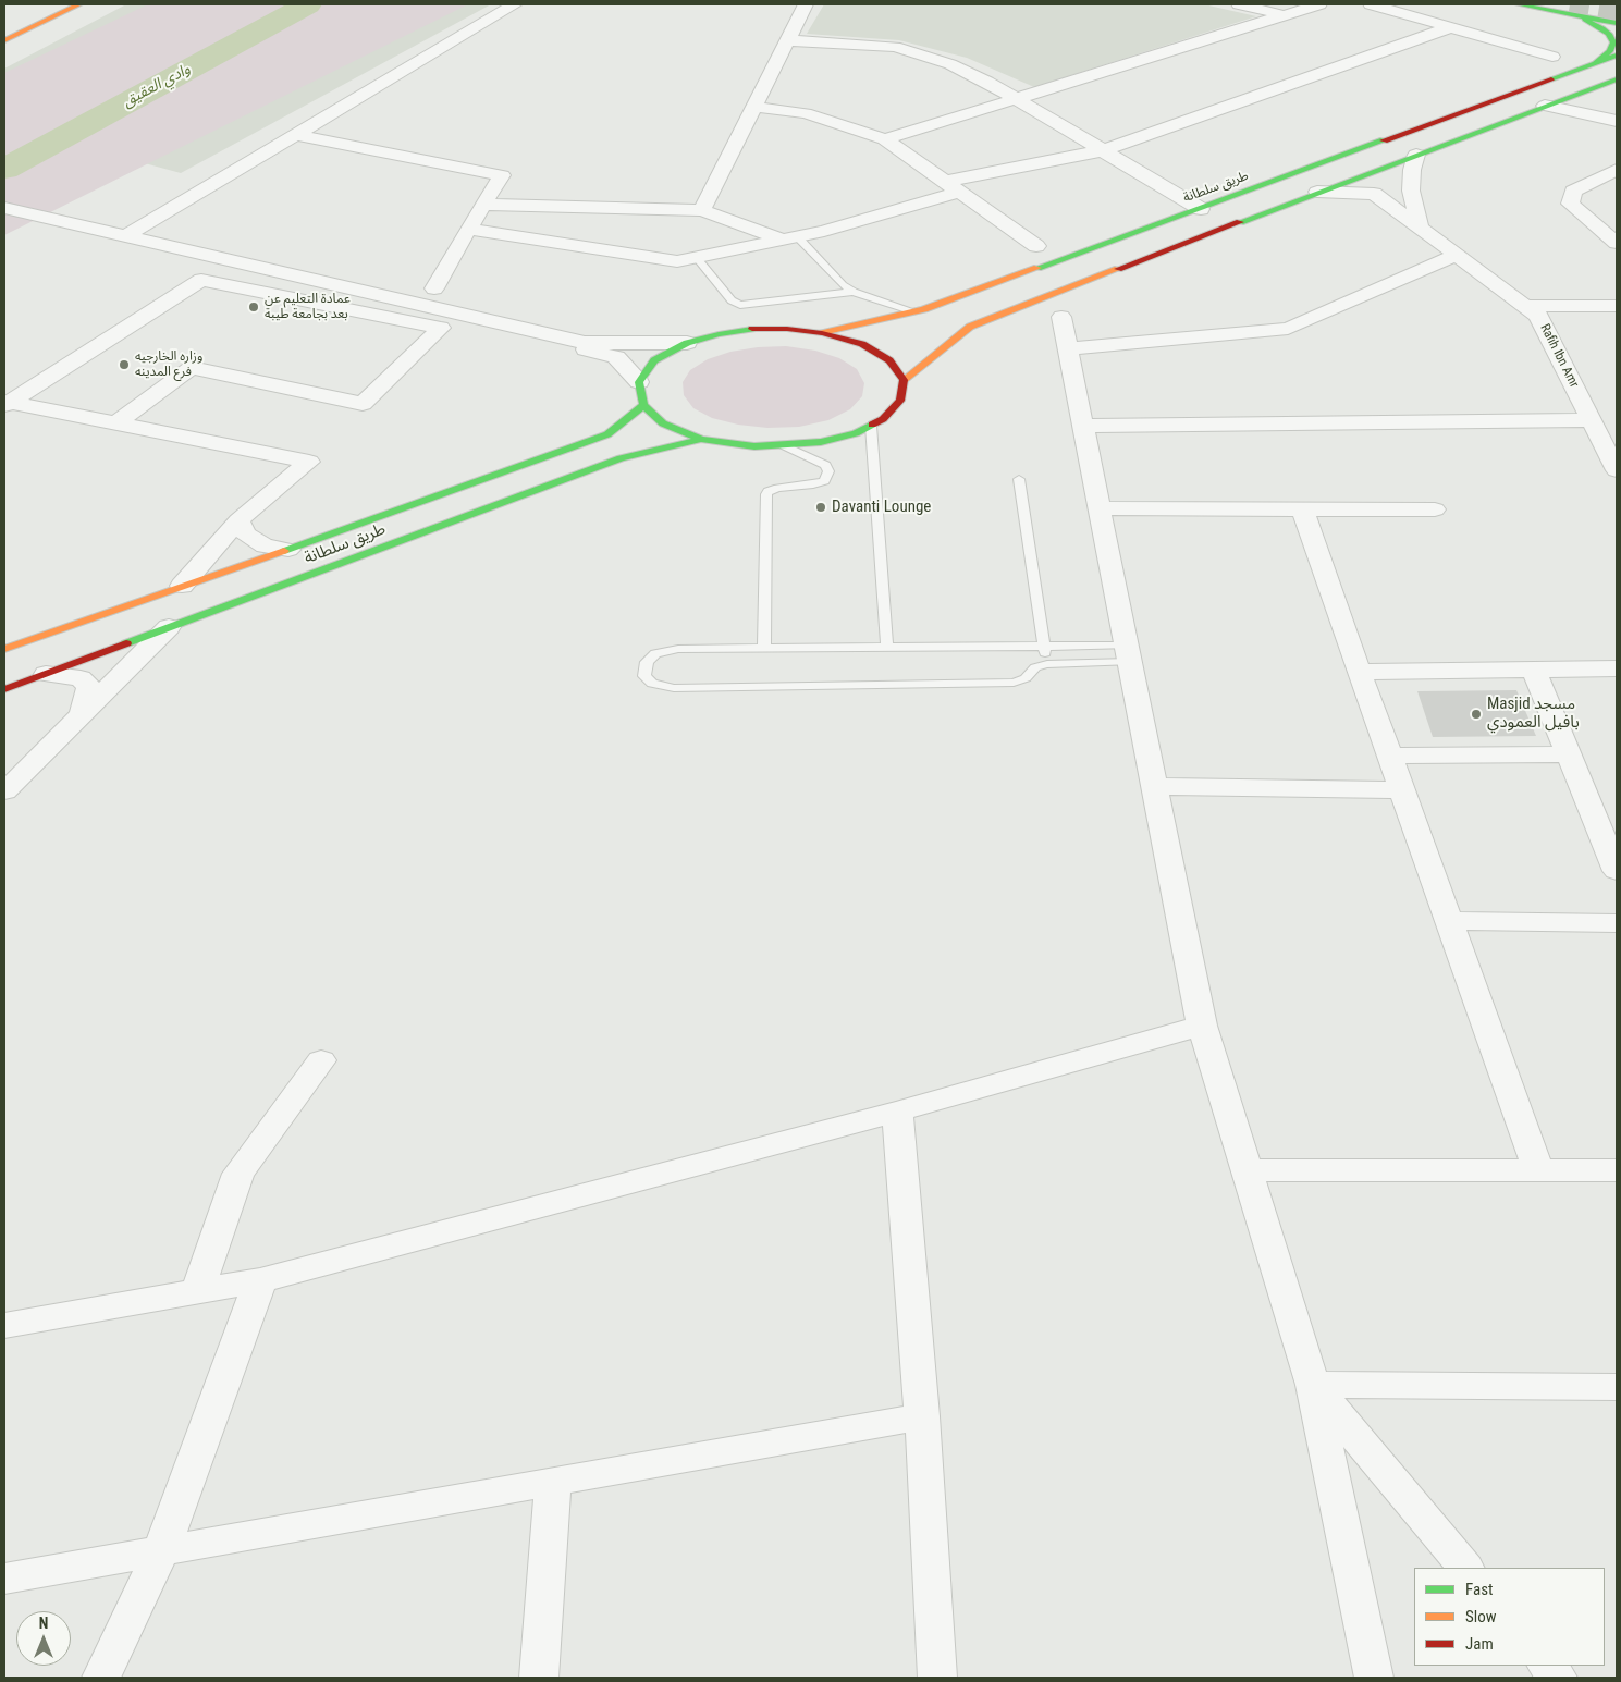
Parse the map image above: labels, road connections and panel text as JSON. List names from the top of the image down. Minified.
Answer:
{"streets":{"main road":["طريق سلطانة"],"street":["Rafih Ibn Amr"]},"water":["وادي العقيق"],"places":["عمادة التعليم عن بعد بجامعة طيبة","وزاره الخارجيه فرع المدينه","Davanti Lounge","Masjid مسجد بافيل العمودي"],"legend":["Fast","Slow","Jam"],"north":"top"}
